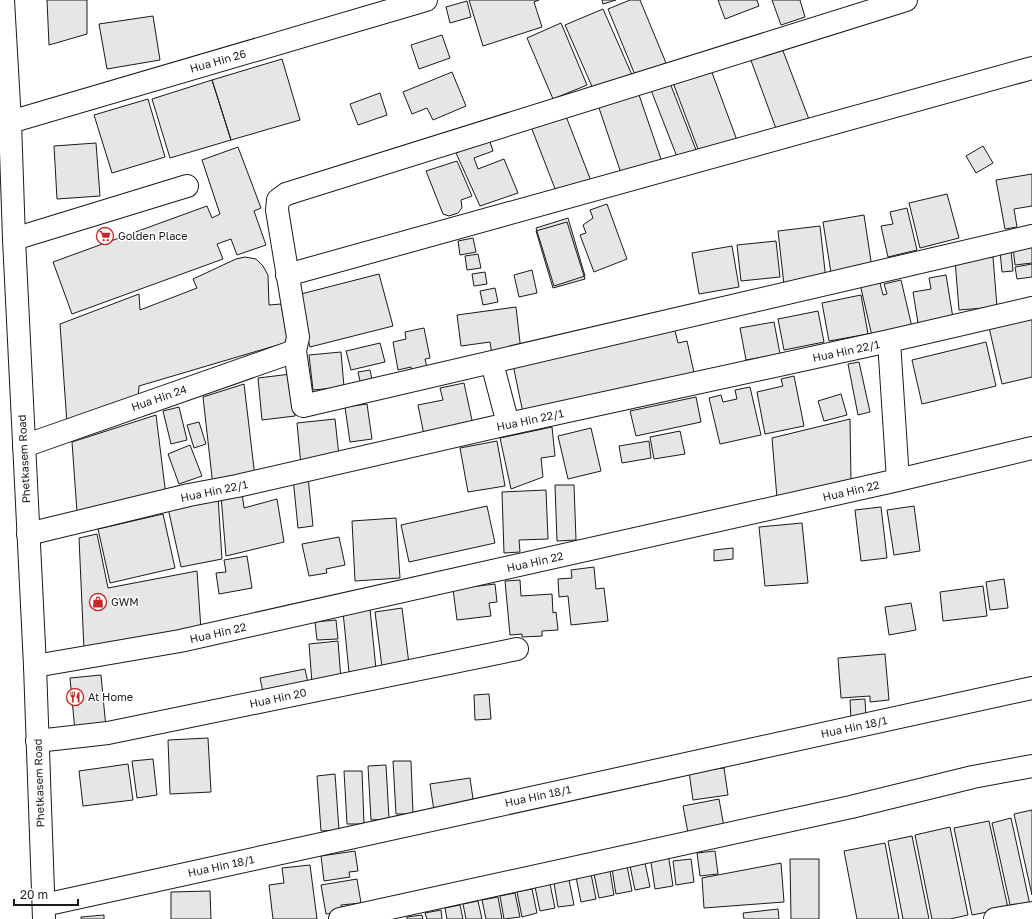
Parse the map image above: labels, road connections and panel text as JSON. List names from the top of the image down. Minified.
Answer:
{"streets":{"street":["Hua Hin 26","Hua Hin 22/1","Hua Hin 24","Phetkasem Road","Hua Hin 22","Hua Hin 20","Hua Hin 18/1"]},"crossings":[["Hua Hin 26","Phetkasem Road"],["Hua Hin 22/1","Phetkasem Road"],["Hua Hin 24","Phetkasem Road"],["Phetkasem Road","Hua Hin 22"],["Phetkasem Road","Hua Hin 20"],["Phetkasem Road","Hua Hin 18/1"]],"places":{"supermarket":["Golden Place"],"shop":["GWM"],"restaurant":["At Home"]},"scale_bar":"20 m"}
